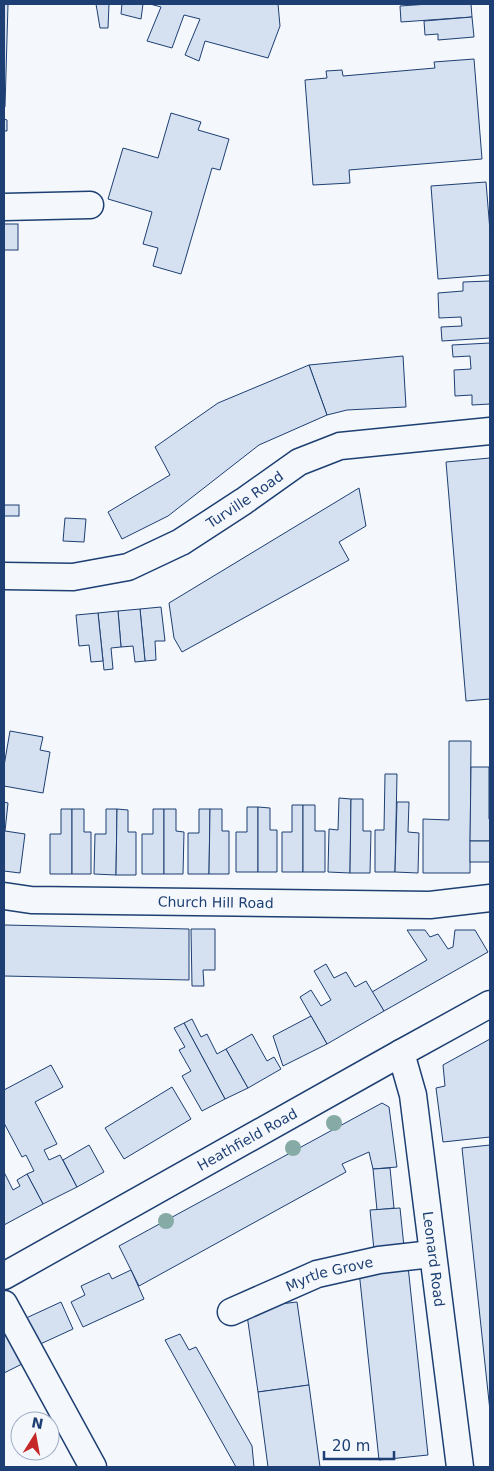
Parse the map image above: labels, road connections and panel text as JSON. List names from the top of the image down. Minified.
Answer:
{"streets":{"street":["Turville Road","Church Hill Road","Heathfield Road","Leonard Road","Myrtle Grove"]},"crossings":[["Heathfield Road","Leonard Road"],["Leonard Road","Myrtle Grove"]],"scale_bar":"20 m","north":"top"}
